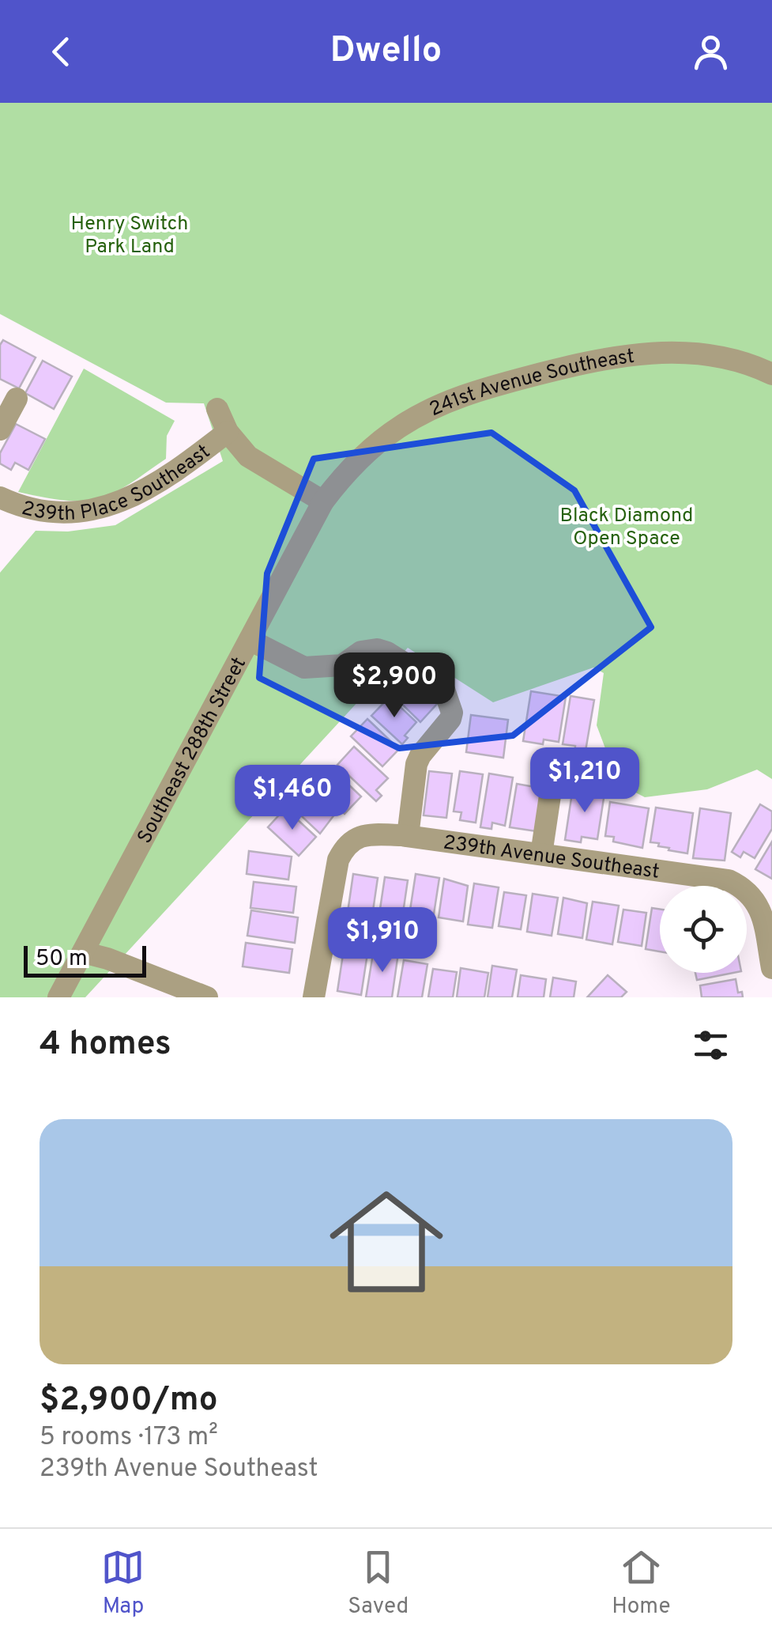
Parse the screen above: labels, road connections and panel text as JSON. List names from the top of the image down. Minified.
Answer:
{"streets":{"street":["241st Avenue Southeast","239th Place Southeast","Southeast 288th Street","239th Avenue Southeast"]},"crossings":[["241st Avenue Southeast","Southeast 288th Street"]],"parks":["Henry Switch Park Land","Black Diamond Open Space"],"scale_bar":"50 m","page":{"header":"Dwello","price":["$2,900","$1,210","$1,460","$1,910"],"scale":"50 m","heading":"4 homes","list":[{"name":"$2,900/mo","note":"5 rooms · 173 m² · 239th Avenue Southeast"}],"tabs":["Map","Saved","Home"]}}
